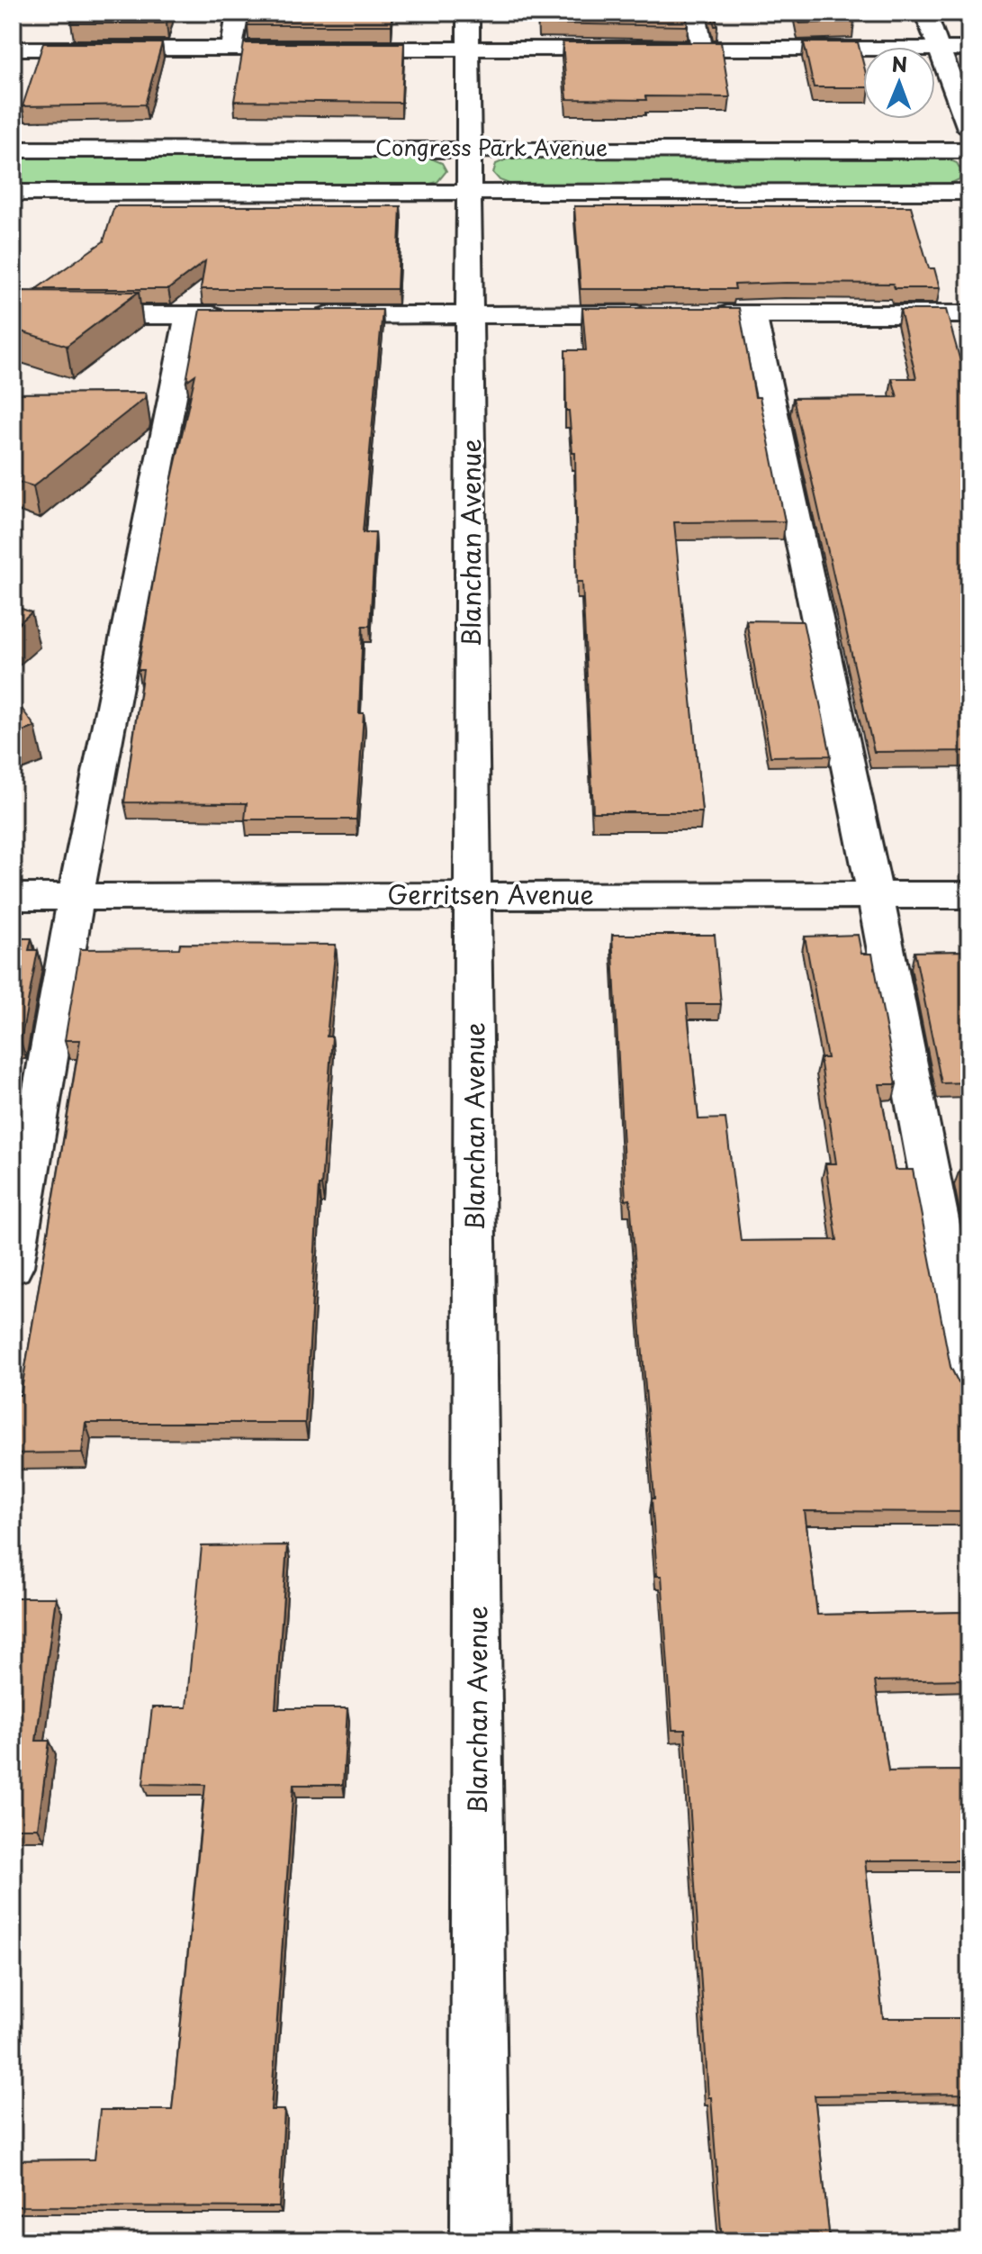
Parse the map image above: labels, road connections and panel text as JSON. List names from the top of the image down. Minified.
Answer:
{"streets":{"street":["Congress Park Avenue","Blanchan Avenue","Gerritsen Avenue"]},"crossings":[["Congress Park Avenue","Blanchan Avenue"],["Blanchan Avenue","Gerritsen Avenue"]],"north":"top"}
